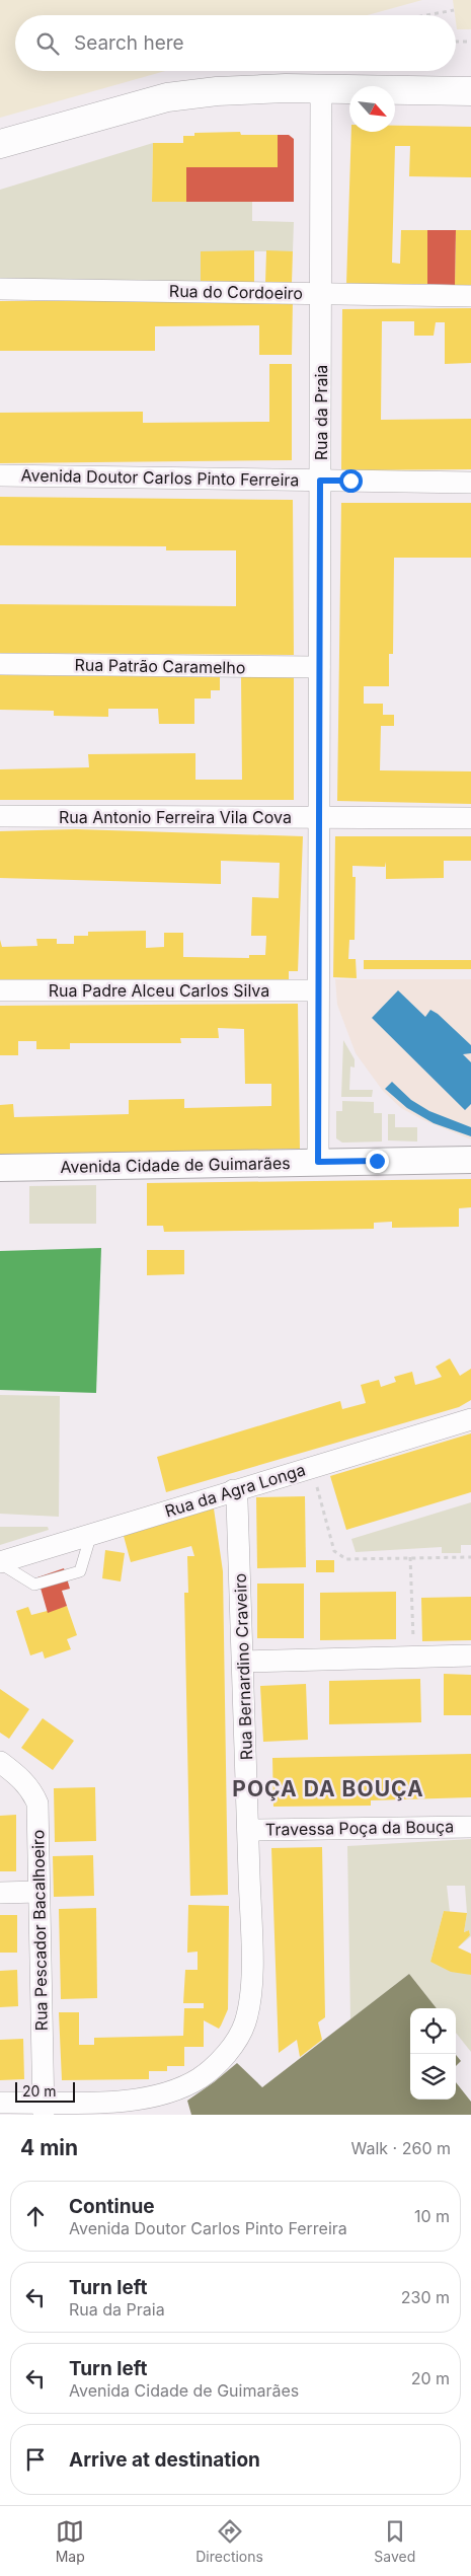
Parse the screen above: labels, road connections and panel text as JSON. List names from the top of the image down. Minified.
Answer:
{"streets":{"street":["Rua do Cordoeiro","Rua da Praia","Avenida Doutor Carlos Pinto Ferreira","Rua Patrão Caramelho","Rua Antonio Ferreira Vila Cova","Rua Padre Alceu Carlos Silva","Avenida Cidade de Guimarães","Rua da Agra Longa","Rua Bernardino Craveiro","Travessa Poça da Bouça","Rua Pescador Bacalhoeiro"]},"crossings":[["Rua do Cordoeiro","Rua da Praia"],["Rua da Praia","Avenida Doutor Carlos Pinto Ferreira"],["Rua da Praia","Rua Patrão Caramelho"],["Rua da Praia","Rua Antonio Ferreira Vila Cova"],["Rua da Praia","Rua Padre Alceu Carlos Silva"],["Rua da Praia","Avenida Cidade de Guimarães"],["Rua da Agra Longa","Rua Bernardino Craveiro"],["Rua Bernardino Craveiro","Travessa Poça da Bouça"],["Rua Bernardino Craveiro","Rua Pescador Bacalhoeiro"]],"districts":["POÇA DA BOUÇA"],"scale_bar":"20 m","north":"bottom right","page":{"search":"Search here","scale":"20 m","heading":["4 min","Walk · 260 m"],"list":[["Continue","Avenida Doutor Carlos Pinto Ferreira","10 m"],["Turn left","Rua da Praia","230 m"],["Turn left","Avenida Cidade de Guimarães","20 m"],"Arrive at destination"],"nav":["Map","Directions","Saved"]}}
